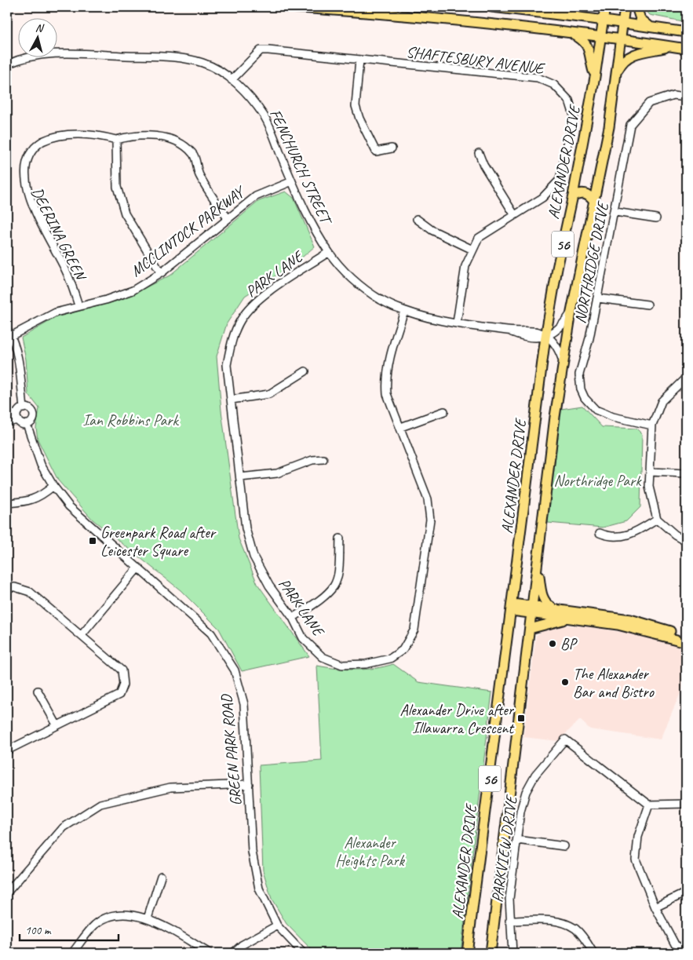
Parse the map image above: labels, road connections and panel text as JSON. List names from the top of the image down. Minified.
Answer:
{"streets":{"main road":["ALEXANDER DRIVE","56"],"street":["SHAFTESBURY AVENUE","FENCHURCH STREET","MCCLINTOCK PARKWAY","DEERINA GREEN","NORTHRIDGE DRIVE","PARK LANE","GREEN PARK ROAD","PARKVIEW DRIVE"]},"crossings":[["SHAFTESBURY AVENUE","FENCHURCH STREET"],["ALEXANDER DRIVE","FENCHURCH STREET"],["FENCHURCH STREET","MCCLINTOCK PARKWAY"],["FENCHURCH STREET","PARK LANE"],["MCCLINTOCK PARKWAY","DEERINA GREEN"]],"parks":["Ian Robbins Park","Northridge Park","Alexander Heights Park"],"places":{"transit":["Greenpark Road after Leicester Square","Alexander Drive after Illawarra Crescent"],"other":["BP","The Alexander Bar and Bistro"]},"scale_bar":"100 m","north":"top"}
